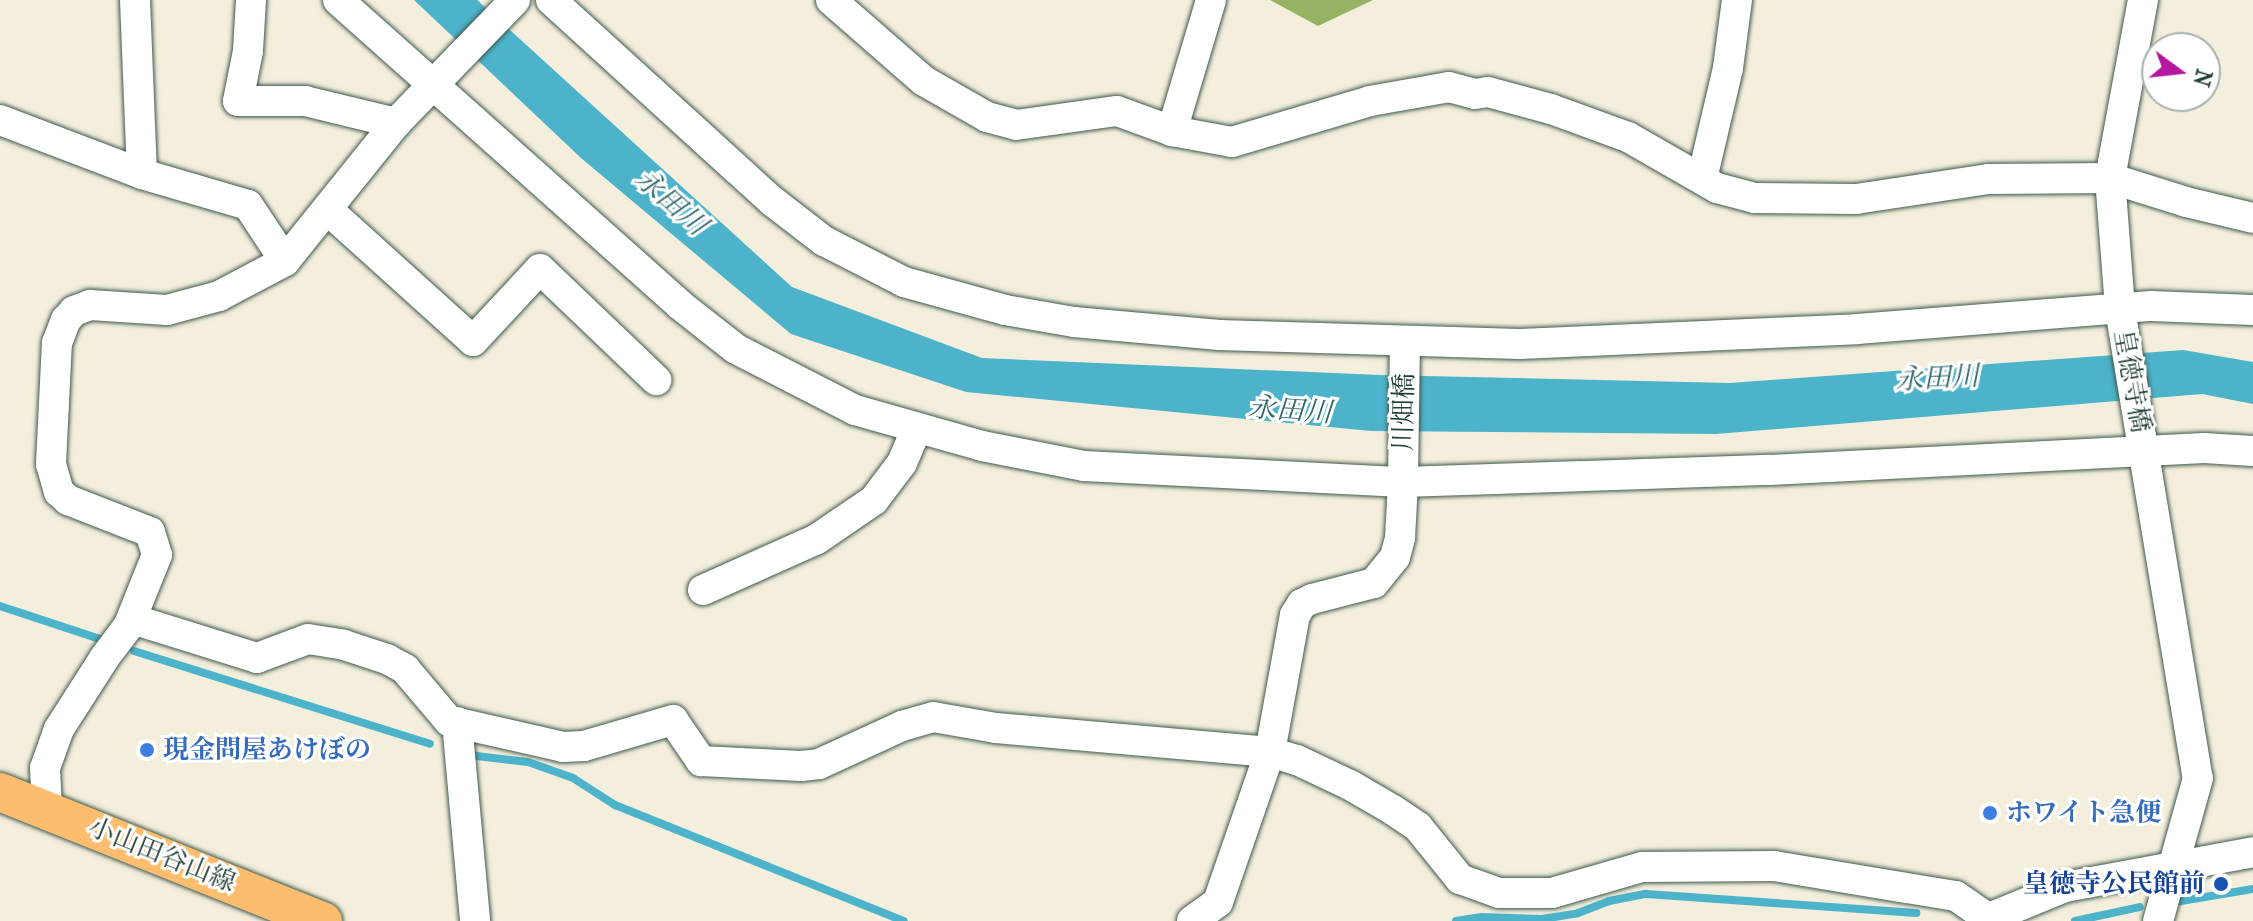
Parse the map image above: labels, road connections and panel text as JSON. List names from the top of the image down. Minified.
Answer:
{"streets":{"main road":["小山田谷山線"],"street":["皇徳寺橋","川畑橋"]},"water":["永田川"],"places":["現金問屋あけぼの","ホワイト急便","皇徳寺公民館前"],"north":"right"}
